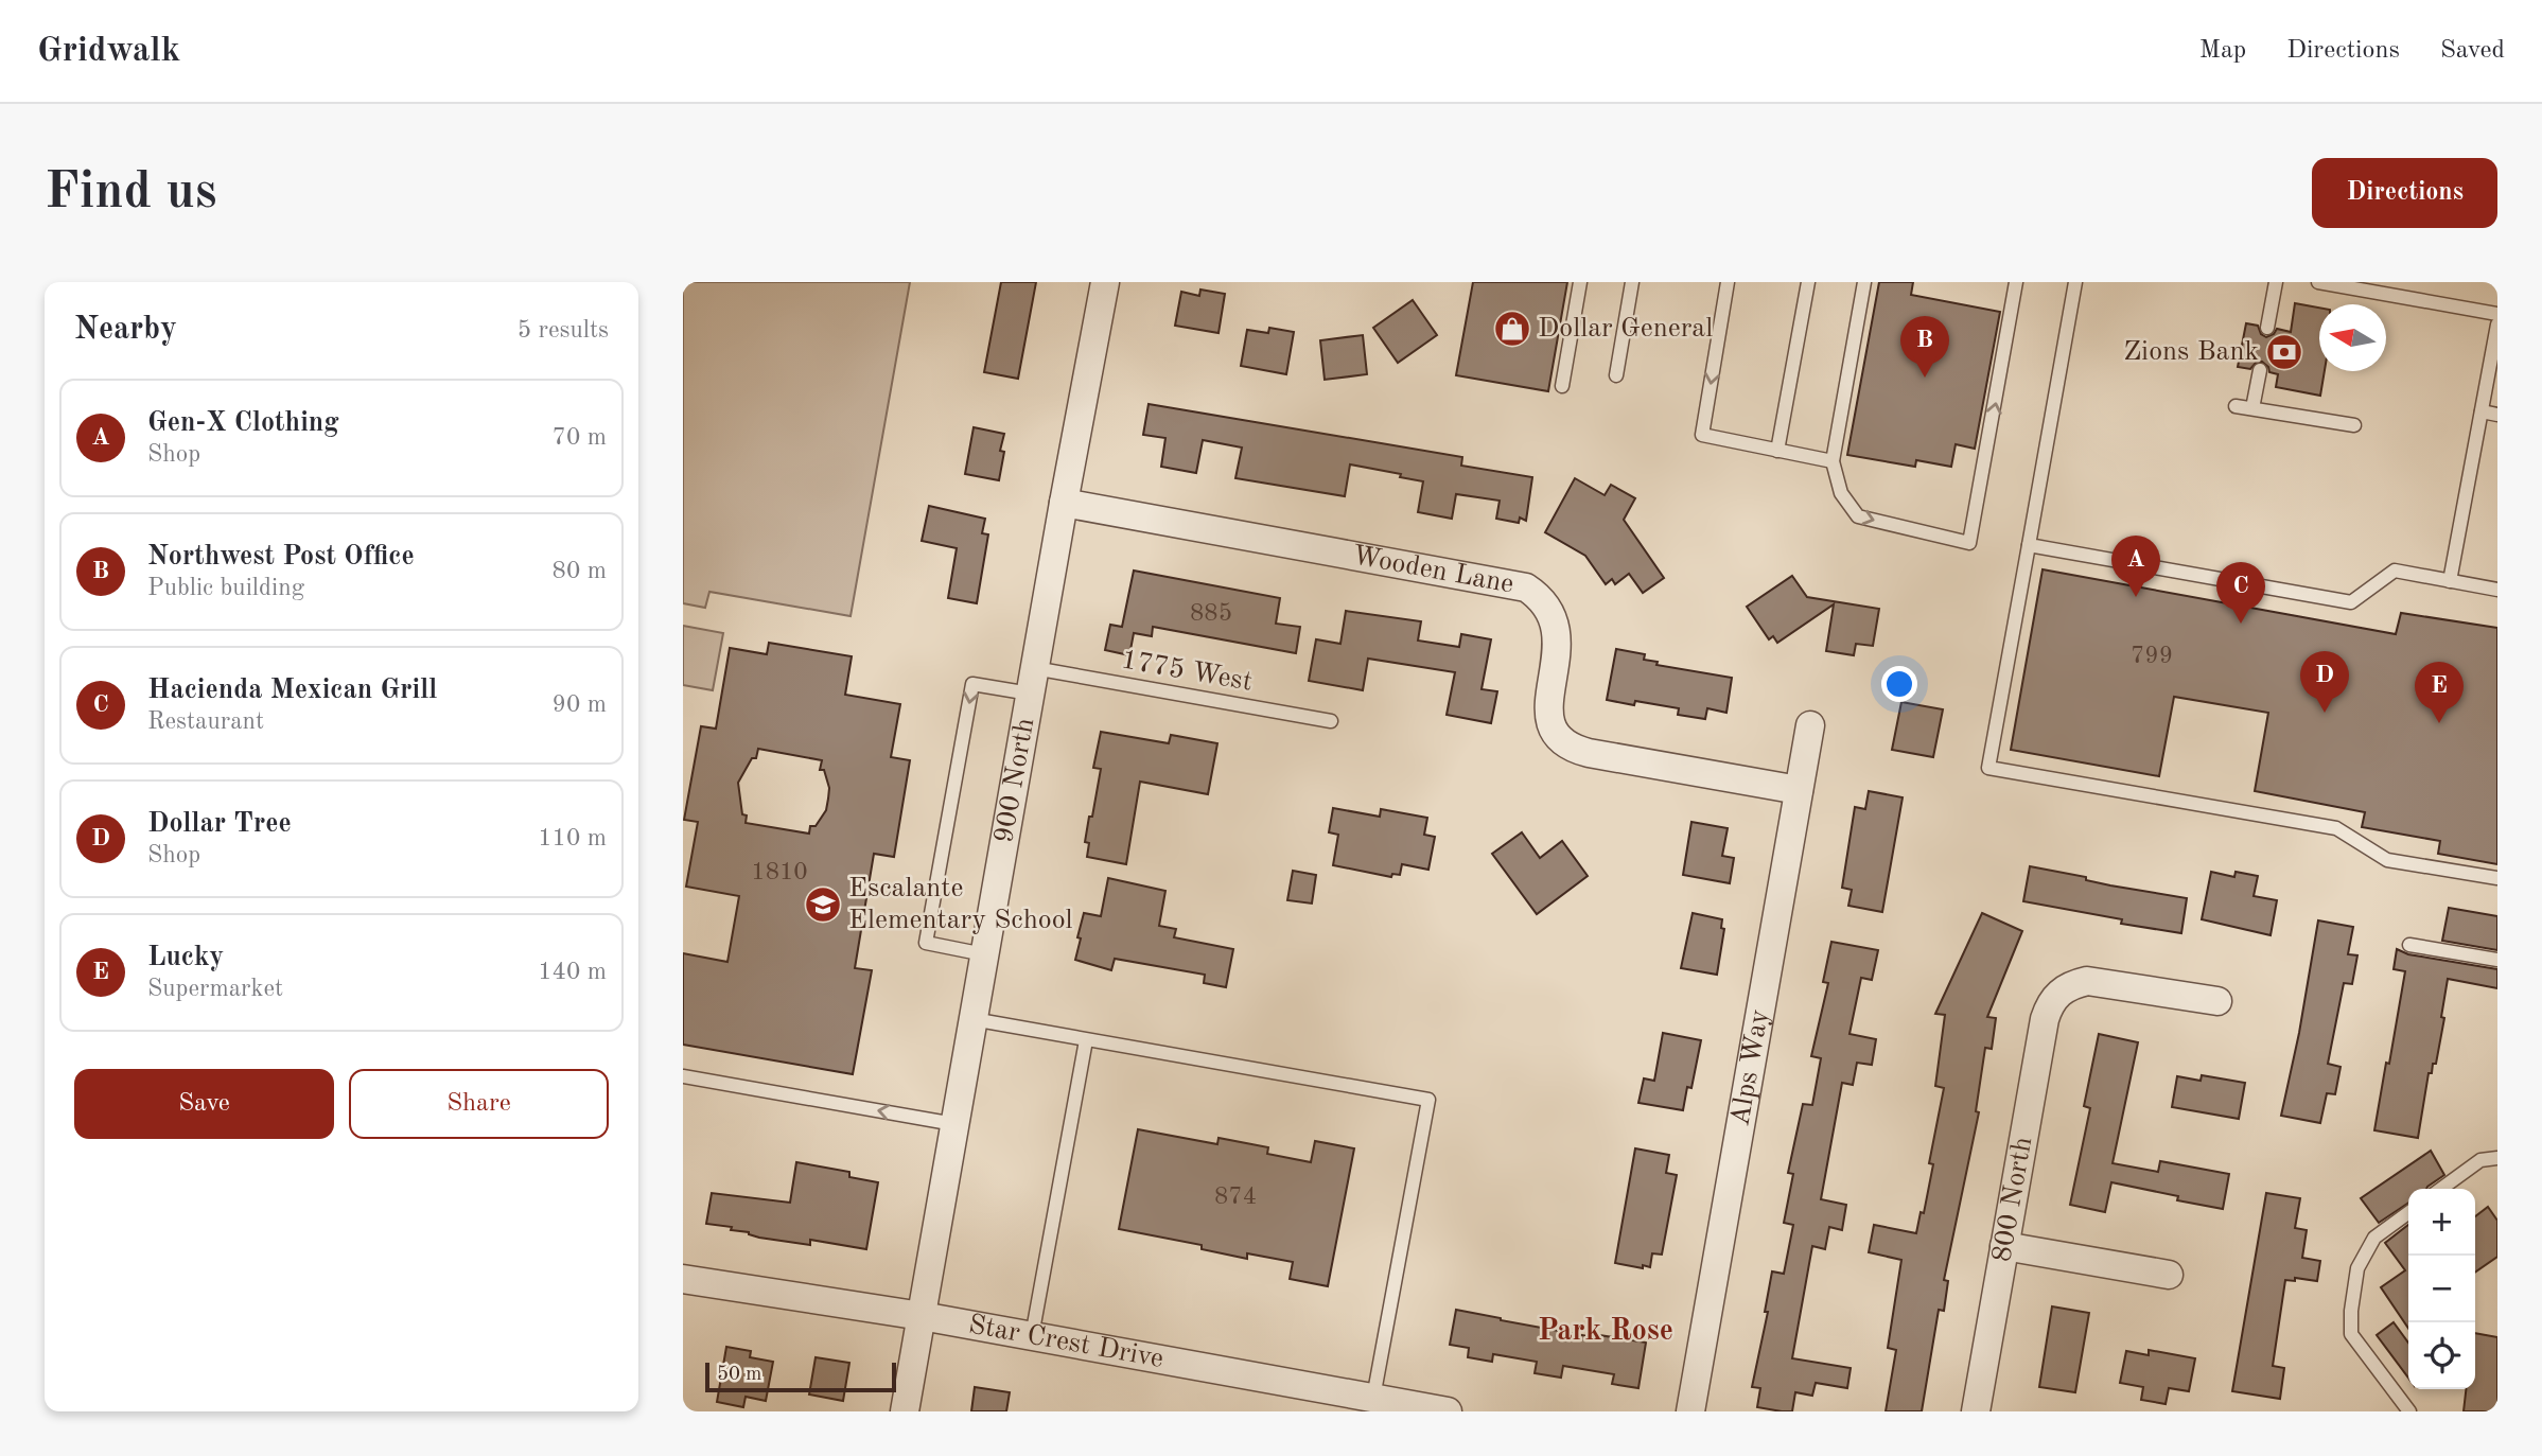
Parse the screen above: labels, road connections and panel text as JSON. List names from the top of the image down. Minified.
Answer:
{"streets":{"street":["Wooden Lane","900 North","Alps Way","800 North","Star Crest Drive"],"lane":["1775 West"]},"crossings":[["Wooden Lane","900 North"],["Wooden Lane","Alps Way"],["1775 West","900 North"],["900 North","Star Crest Drive"]],"districts":["Park Rose"],"places":{"shop":["Dollar General"],"bank":["Zions Bank"],"school or university":["Escalante Elementary School"]},"house_numbers":["885","799","1810","874"],"scale_bar":"50 m","north":"left","page":{"header":"Gridwalk","nav":["Map","Directions","Saved"],"buttons":["Directions",["Save","Share"]],"title":"Find us","heading":["Nearby","5 results"],"pins":["B","A","C","D","E"],"list":[{"mark":"A","name":"Gen-X Clothing","note":"Shop","value":"70 m"},{"mark":"B","name":"Northwest Post Office","note":"Public building","value":"80 m"},{"mark":"C","name":"Hacienda Mexican Grill","note":"Restaurant","value":"90 m"},{"mark":"D","name":"Dollar Tree","note":"Shop","value":"110 m"},{"mark":"E","name":"Lucky","note":"Supermarket","value":"140 m"}],"map_buttons":["+","−"],"scale":"50 m"}}
